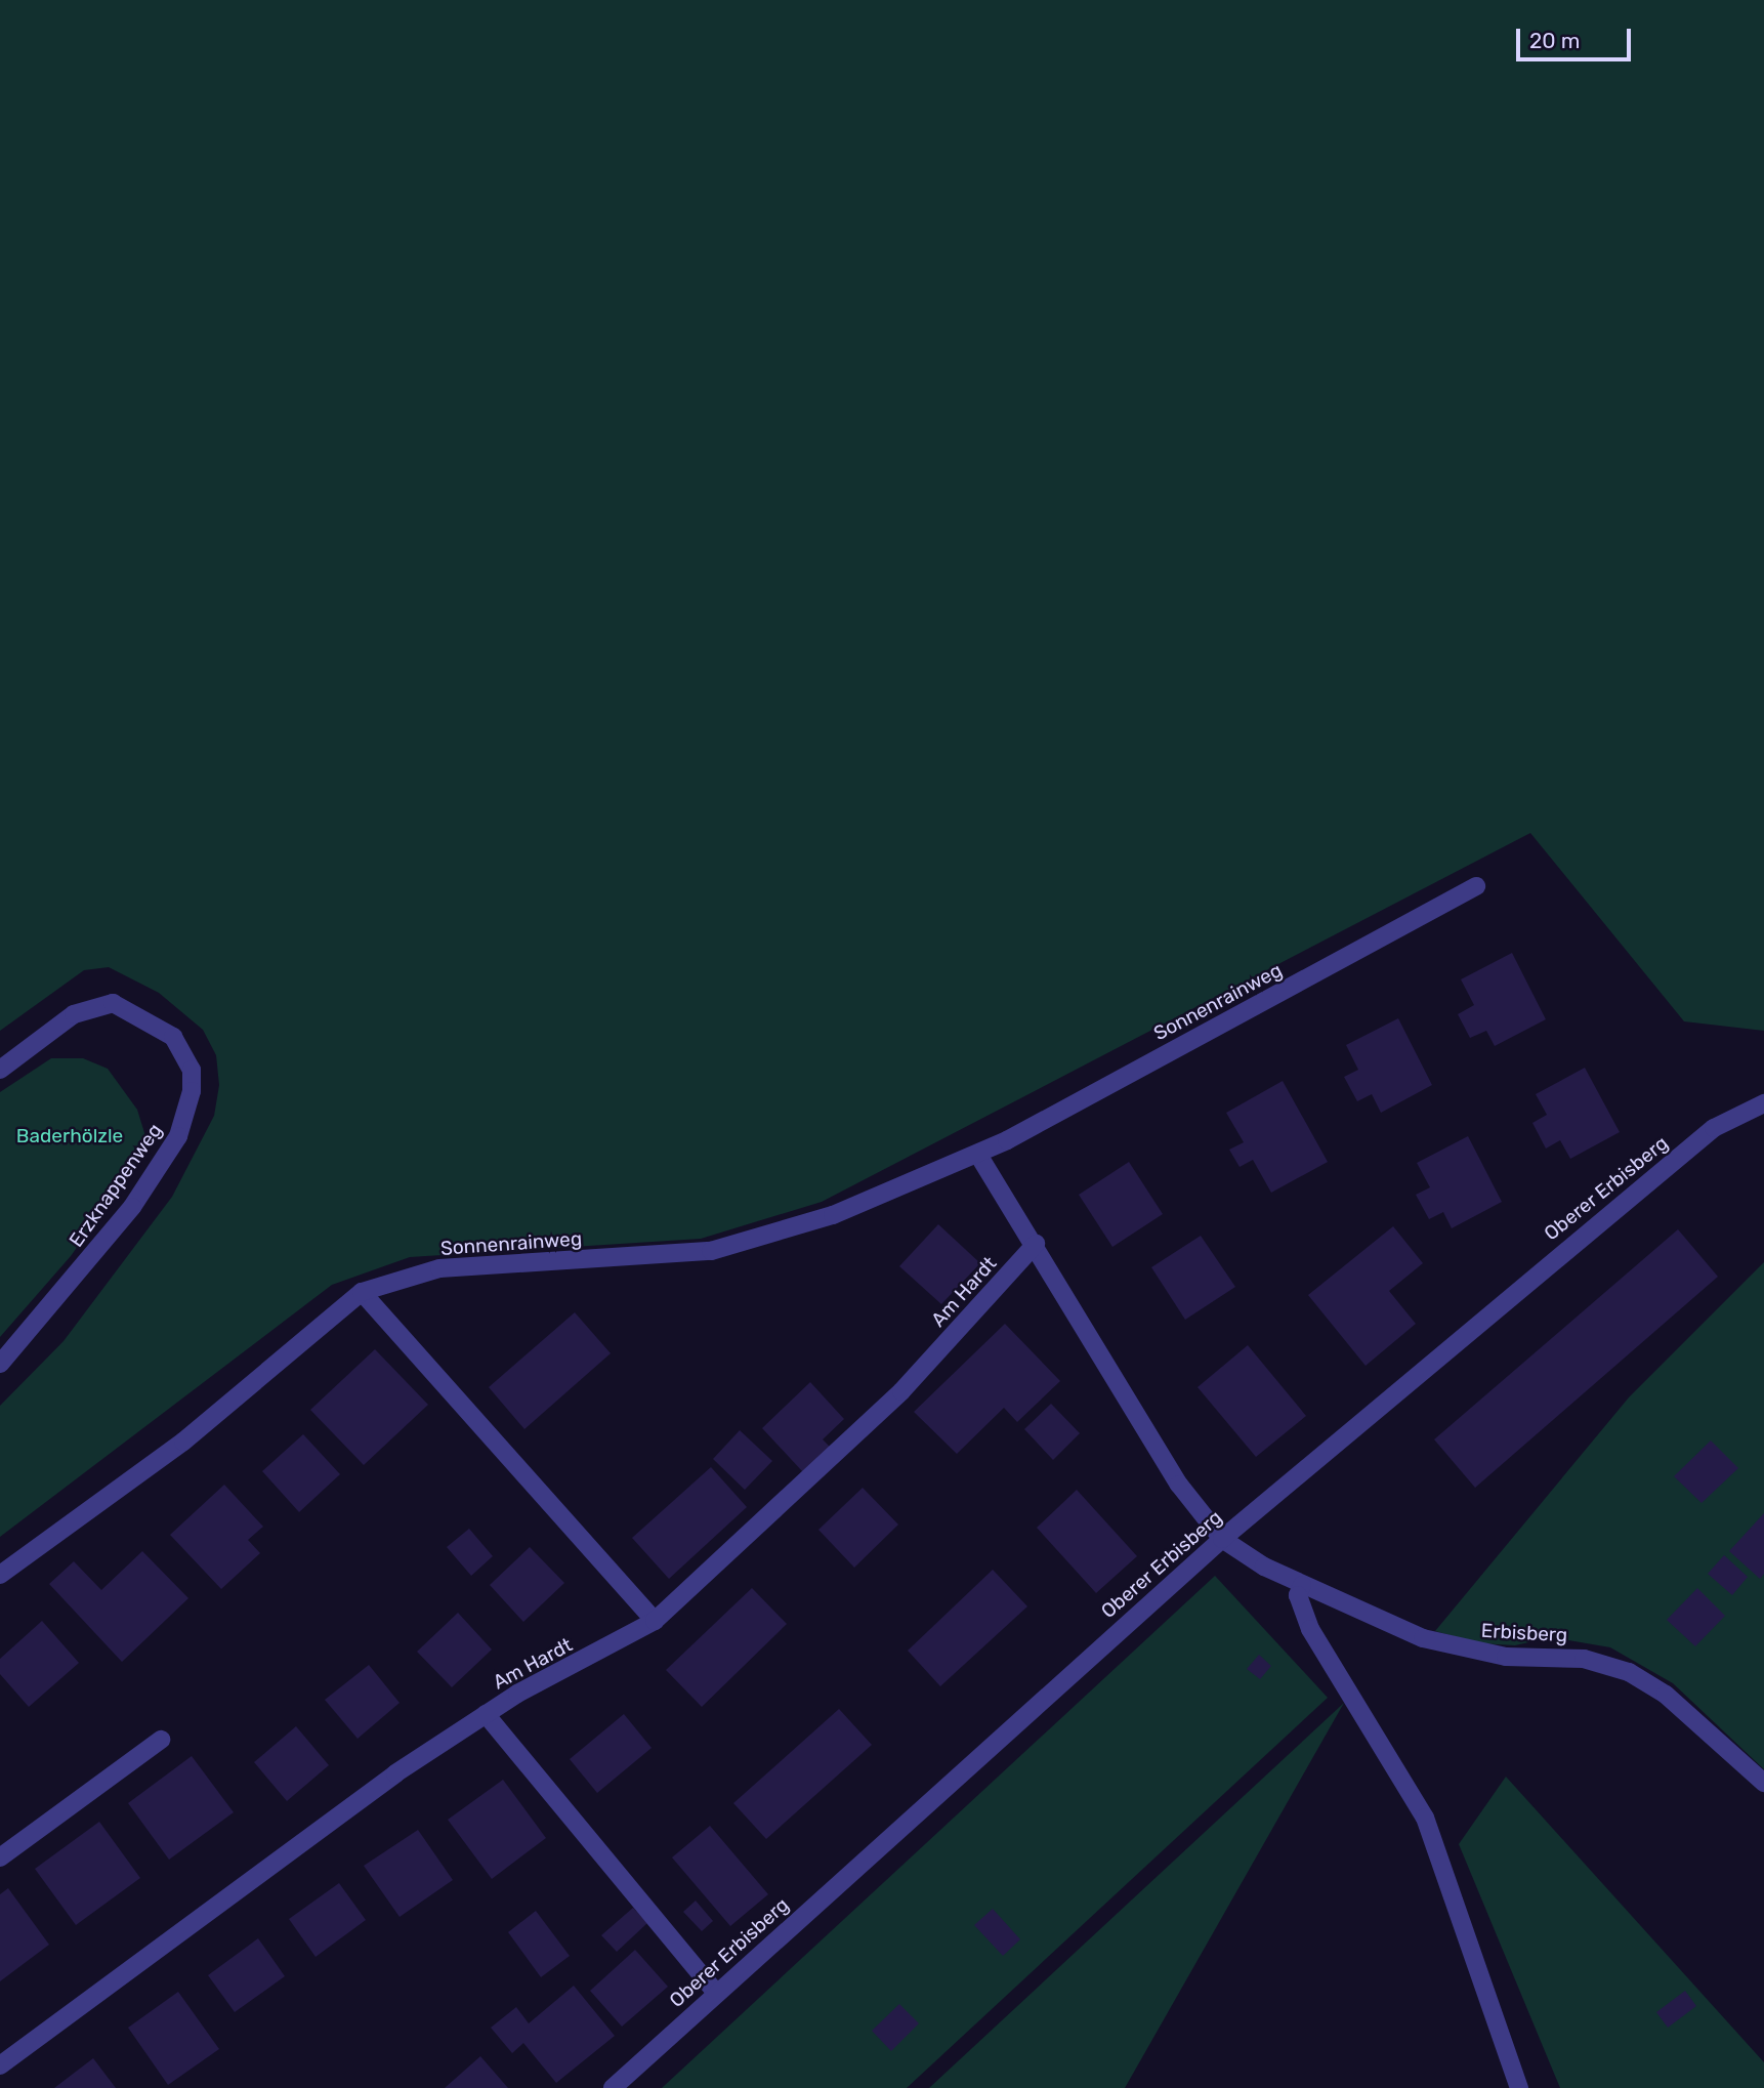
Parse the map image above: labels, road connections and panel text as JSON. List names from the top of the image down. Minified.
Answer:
{"streets":{"street":["Sonnenrainweg","Erzknappenweg","Oberer Erbisberg","Am Hardt","Erbisberg"]},"crossings":[["Oberer Erbisberg","Erbisberg"]],"parks":["Baderhölzle"],"scale_bar":"20 m"}
